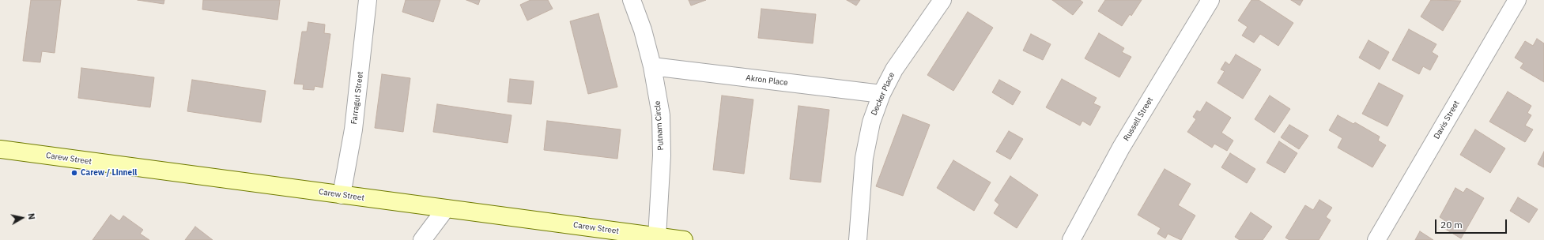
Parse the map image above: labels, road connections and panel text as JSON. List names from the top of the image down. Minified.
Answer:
{"streets":{"street":["Akron Place","Decker Place","Farragut Street","Russell Street","Davis Street","Putnam Circle","Carew Street"]},"crossings":[["Akron Place","Decker Place"],["Akron Place","Putnam Circle"],["Farragut Street","Carew Street"],["Putnam Circle","Carew Street"]],"places":["Carew / Linnell"],"scale_bar":"20 m","north":"right"}
